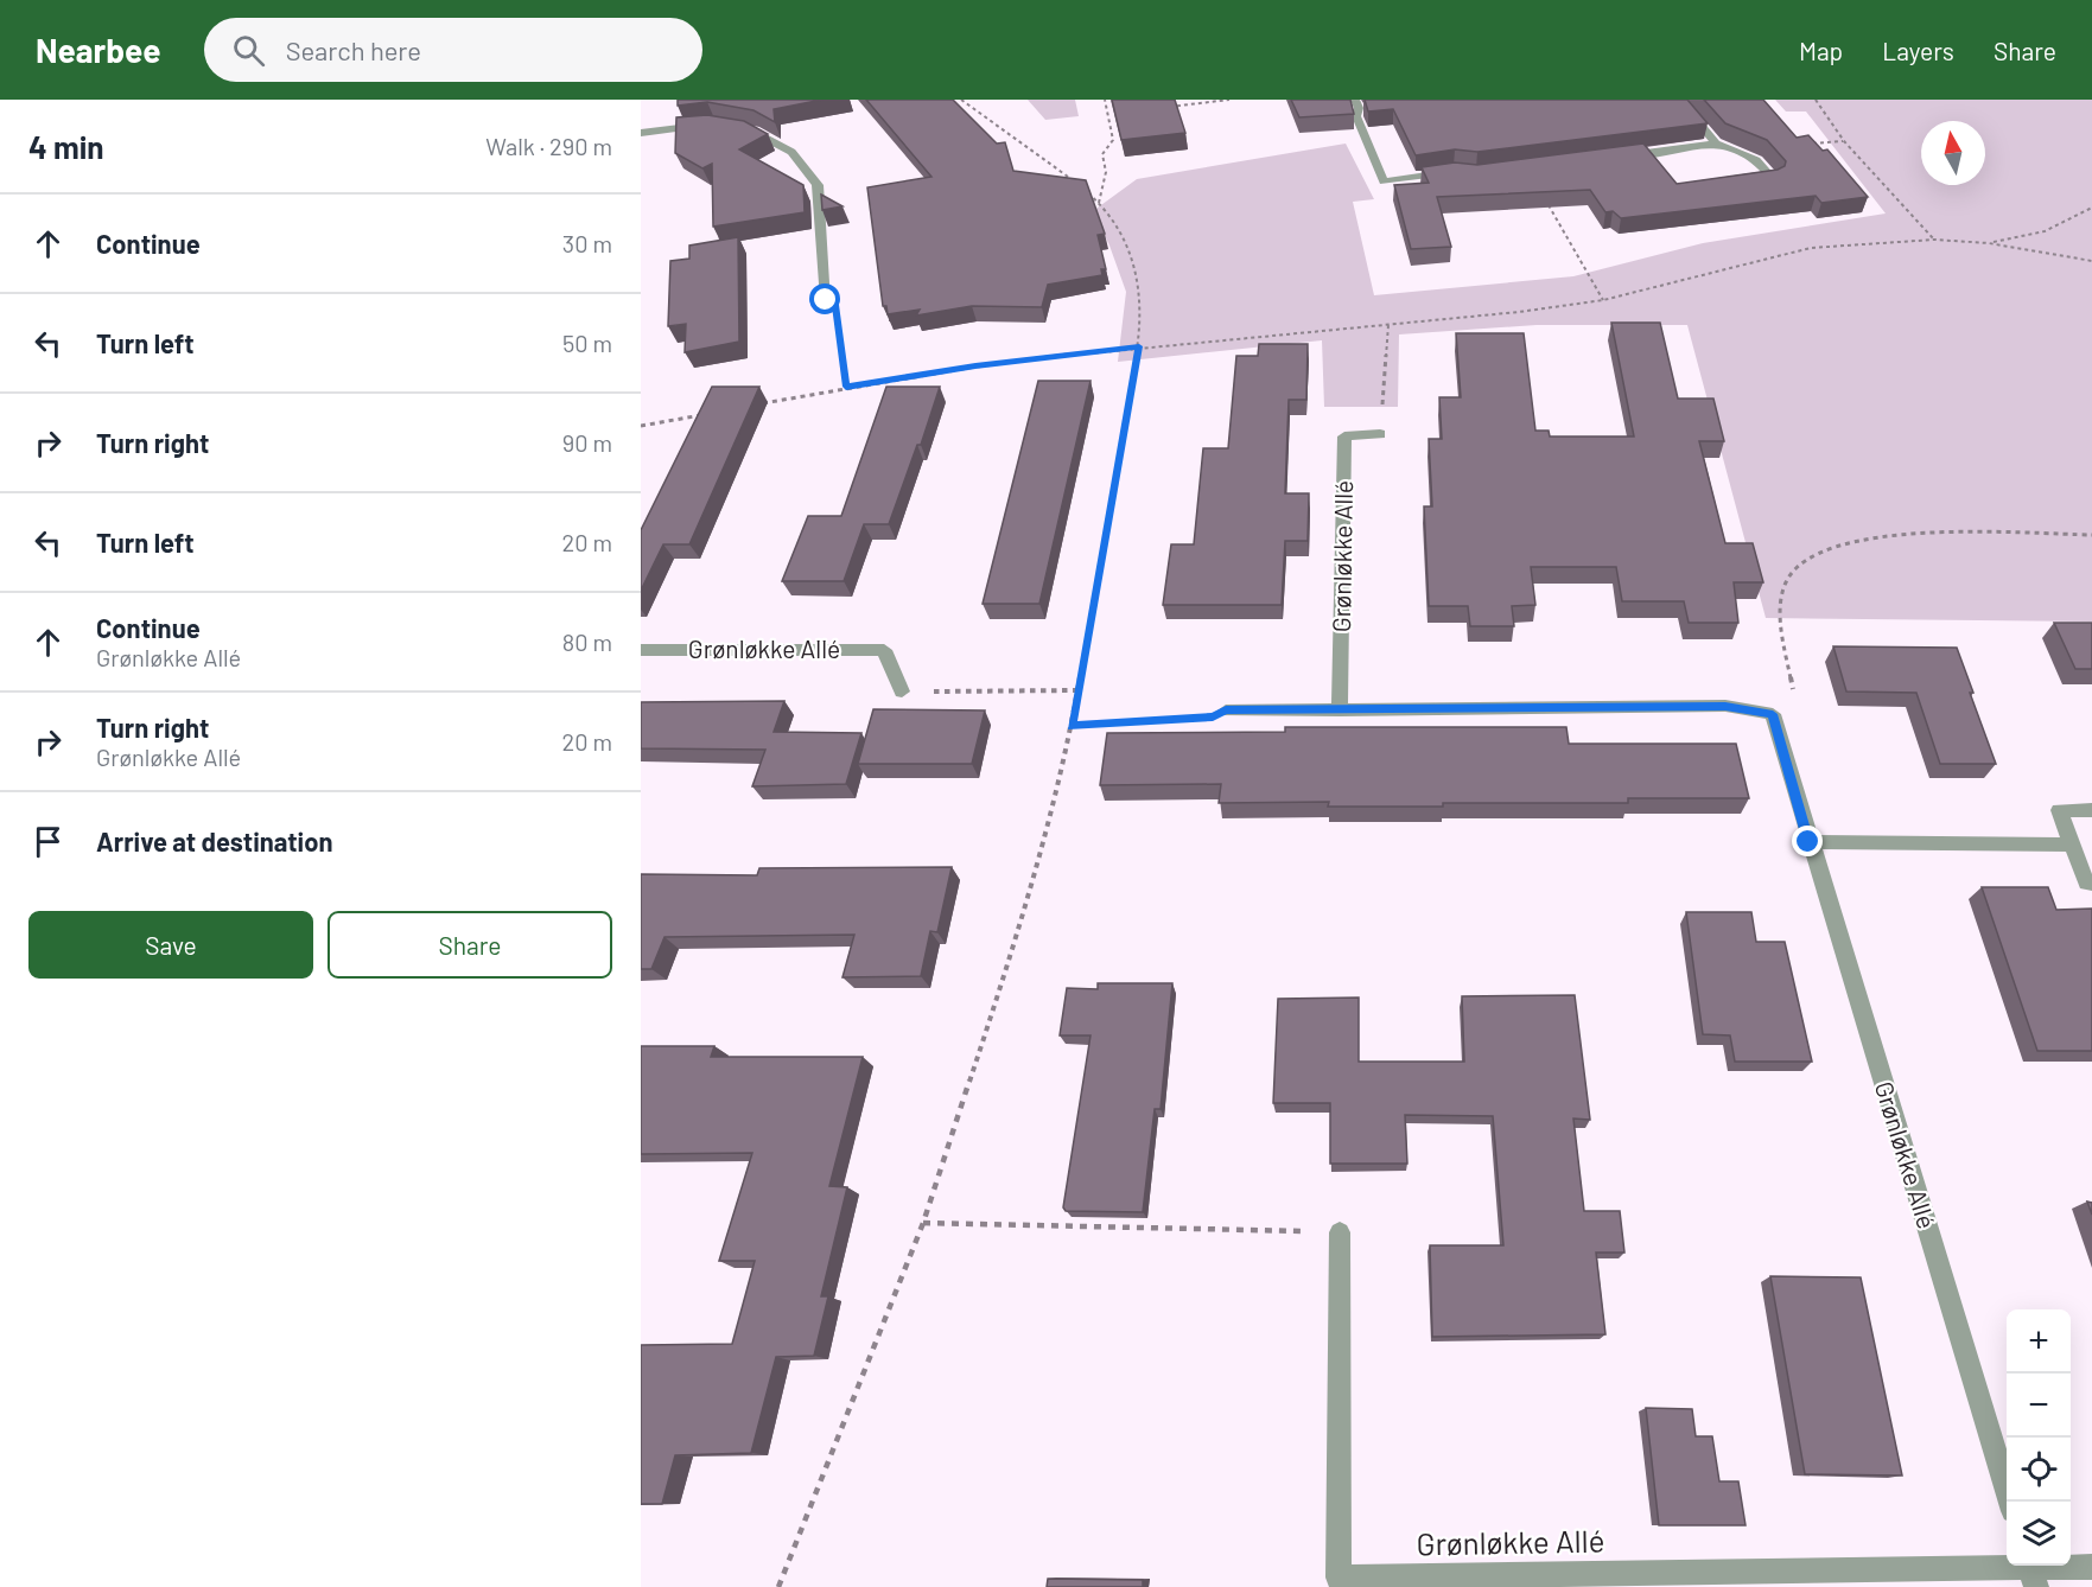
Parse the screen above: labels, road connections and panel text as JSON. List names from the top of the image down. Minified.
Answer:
{"streets":{"street":["Grønløkke Allé"]},"north":"top","page":{"header":"Nearbee","search":"Search here","nav":["Map","Layers","Share"],"heading":["4 min","Walk · 290 m"],"list":[["Continue","30 m"],["Turn left","50 m"],["Turn right","90 m"],["Turn left","20 m"],["Continue","Grønløkke Allé","80 m"],["Turn right","Grønløkke Allé","20 m"],"Arrive at destination"],"buttons":["Save","Share"],"map_buttons":["+","−"]}}
